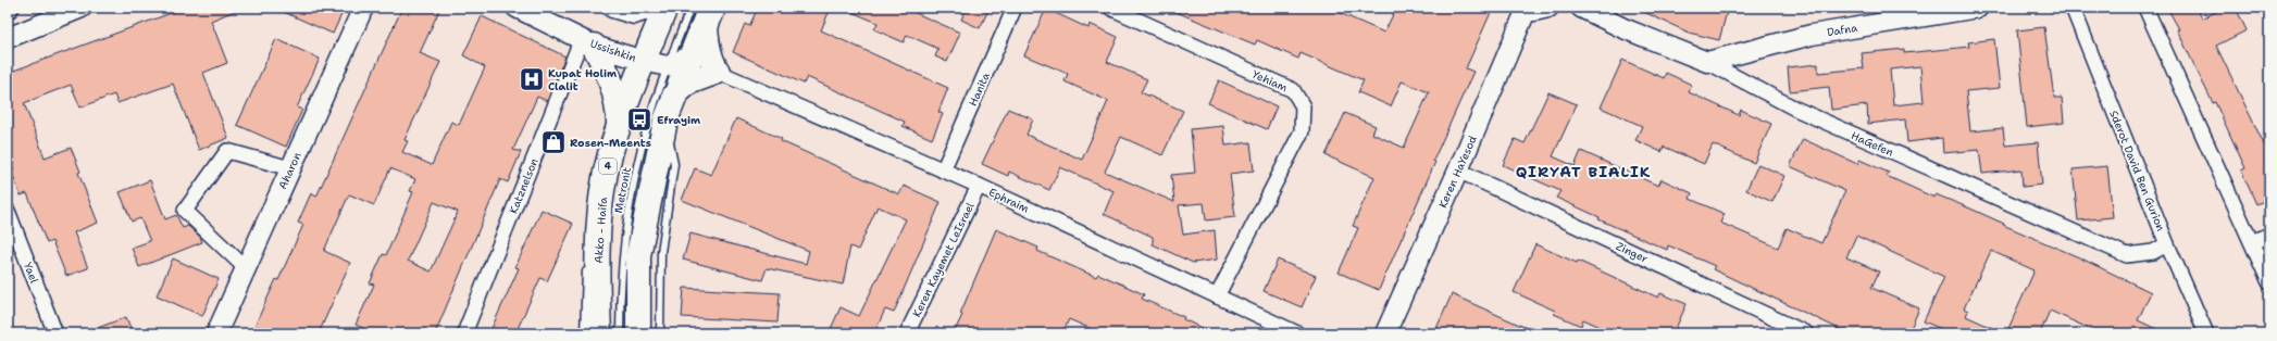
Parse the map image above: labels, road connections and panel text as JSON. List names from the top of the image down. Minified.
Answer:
{"streets":{"highway":["4","Akko - Haifa"],"street":["Dafna","Ussishkin","Yehiam","Hanita","HaGefen","Aharon","Sderot David Ben Gurion","Keren HaYesod","Katznelson","Ephraim","Zinger","Keren Kayemet LeIsrael","Yael"],"lane":["Metronit"]},"crossings":[["Dafna","HaGefen"],["Ussishkin","Katznelson"],["Ussishkin","Metronit"],["Ussishkin","Akko - Haifa"],["Yehiam","Ephraim"],["Hanita","Ephraim"],["HaGefen","Sderot David Ben Gurion"],["Keren HaYesod","Zinger"],["Ephraim","Keren Kayemet LeIsrael"]],"districts":["QIRYAT BIALIK"],"places":{"hospital":["Kupat Holim Clalit"],"bus stop":["Efrayim"],"shop":["Rosen-Meents"]}}
